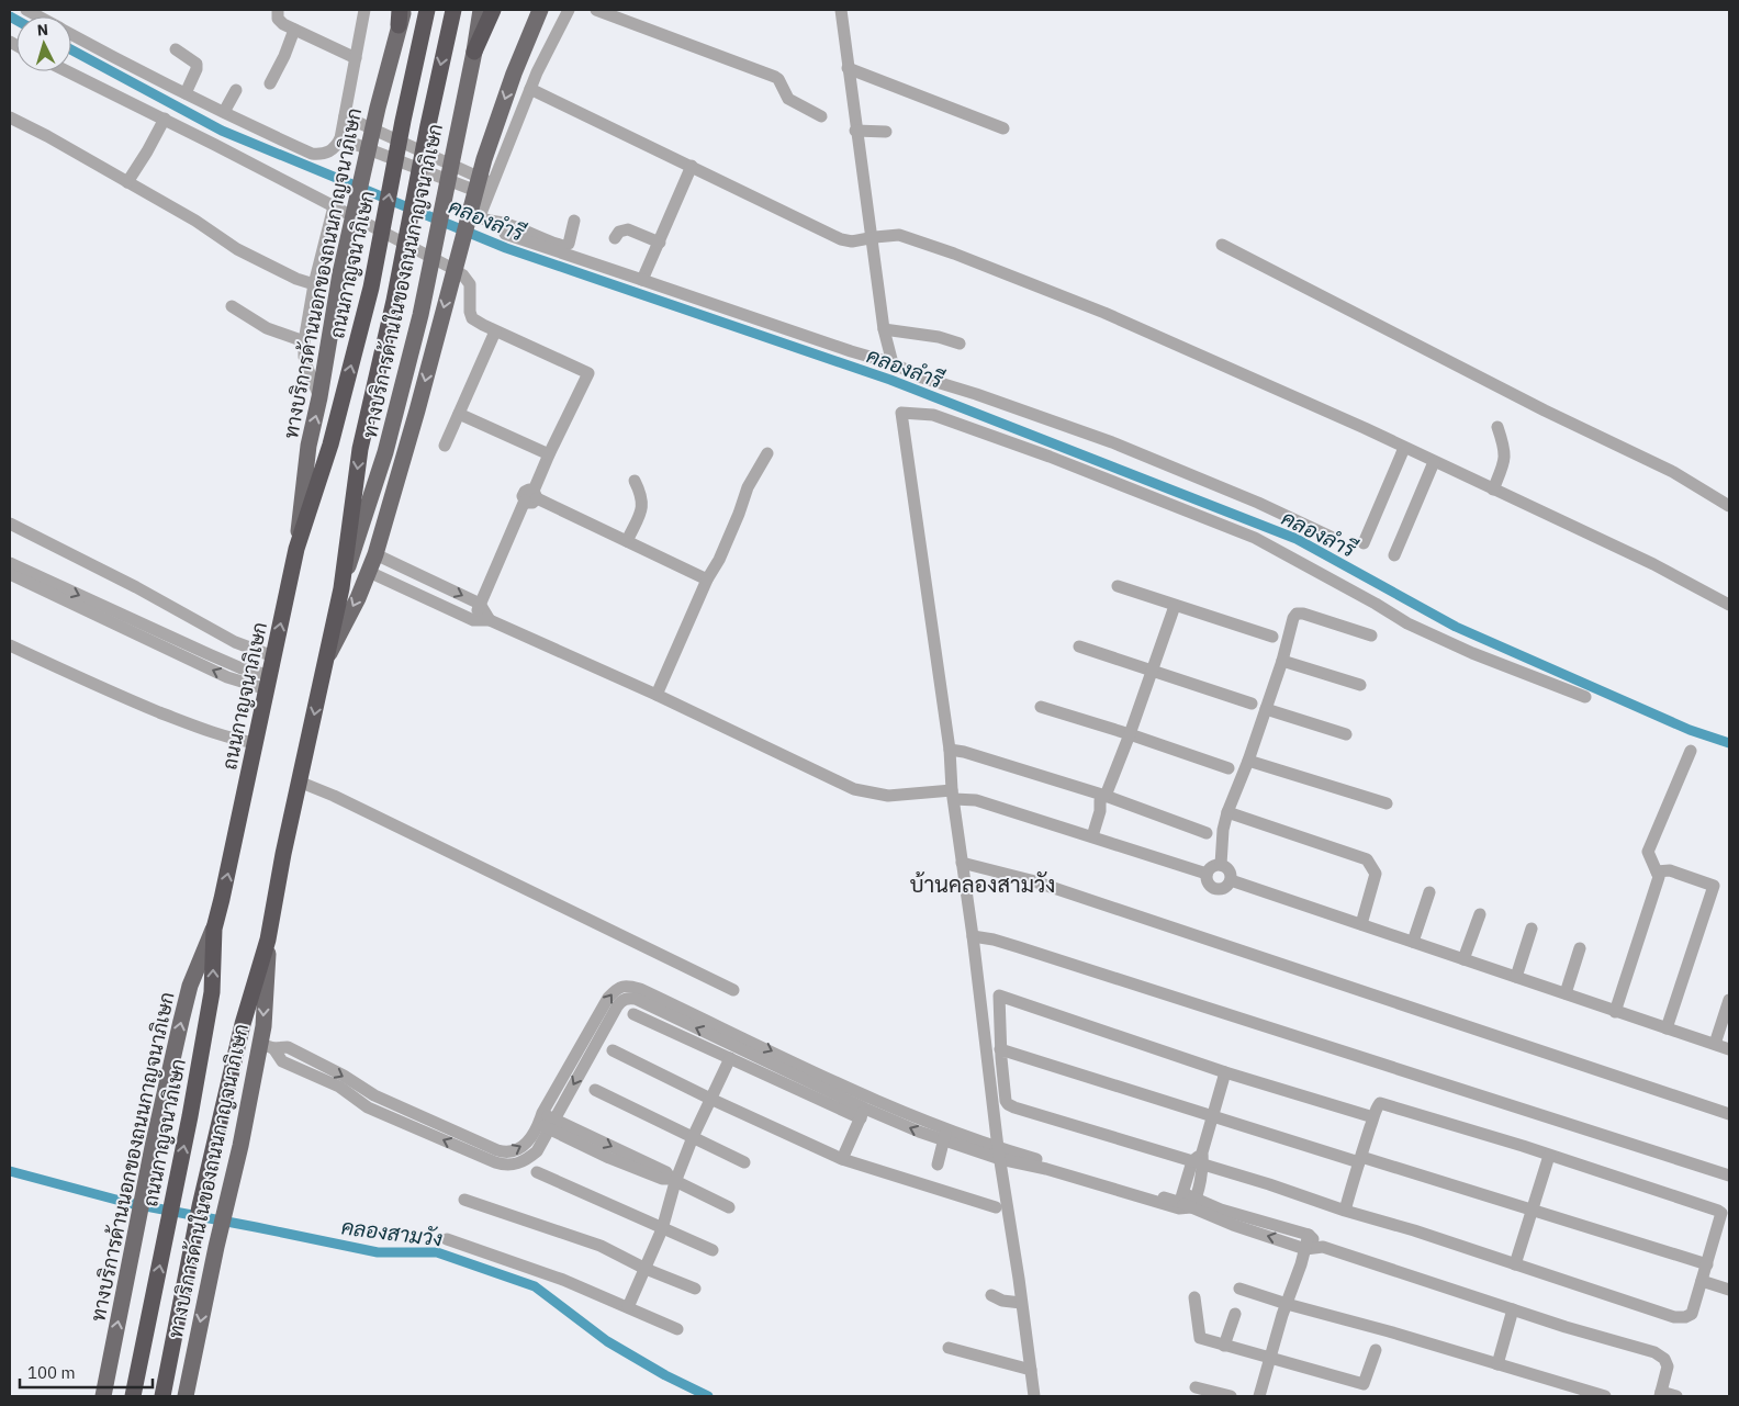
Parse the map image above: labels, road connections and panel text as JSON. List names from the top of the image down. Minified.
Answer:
{"streets":{"highway":["ถนนกาญจนาภิเษก"],"main road":["ทางบริการด้านนอกของถนนกาญจนาภิเษก","ทางบริการด้านในของถนนกาญจนาภิเษก"]},"crossings":[["ถนนกาญจนาภิเษก","ทางบริการด้านนอกของถนนกาญจนาภิเษก"]],"one_way":["ทางบริการด้านนอกของถนนกาญจนาภิเษก","ทางบริการด้านในของถนนกาญจนาภิเษก"],"districts":["บ้านคลองสามวัง"],"water":["คลองลำรี","คลองสามวัง"],"scale_bar":"100 m","north":"top"}
